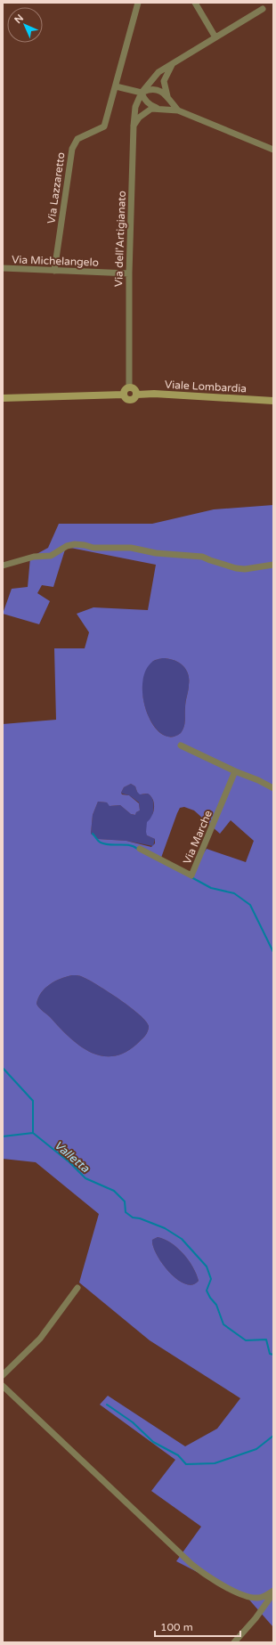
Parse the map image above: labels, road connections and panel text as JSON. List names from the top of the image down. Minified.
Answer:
{"streets":{"main road":["Viale Lombardia"],"street":["Via Lazzaretto","Via dell'Artigianato","Via Michelangelo","Via Marche"]},"crossings":[["Via Lazzaretto","Via Michelangelo"],["Via dell'Artigianato","Via Michelangelo"],["Via dell'Artigianato","Viale Lombardia"]],"water":["Valletta"],"scale_bar":"100 m","north":"top left"}
